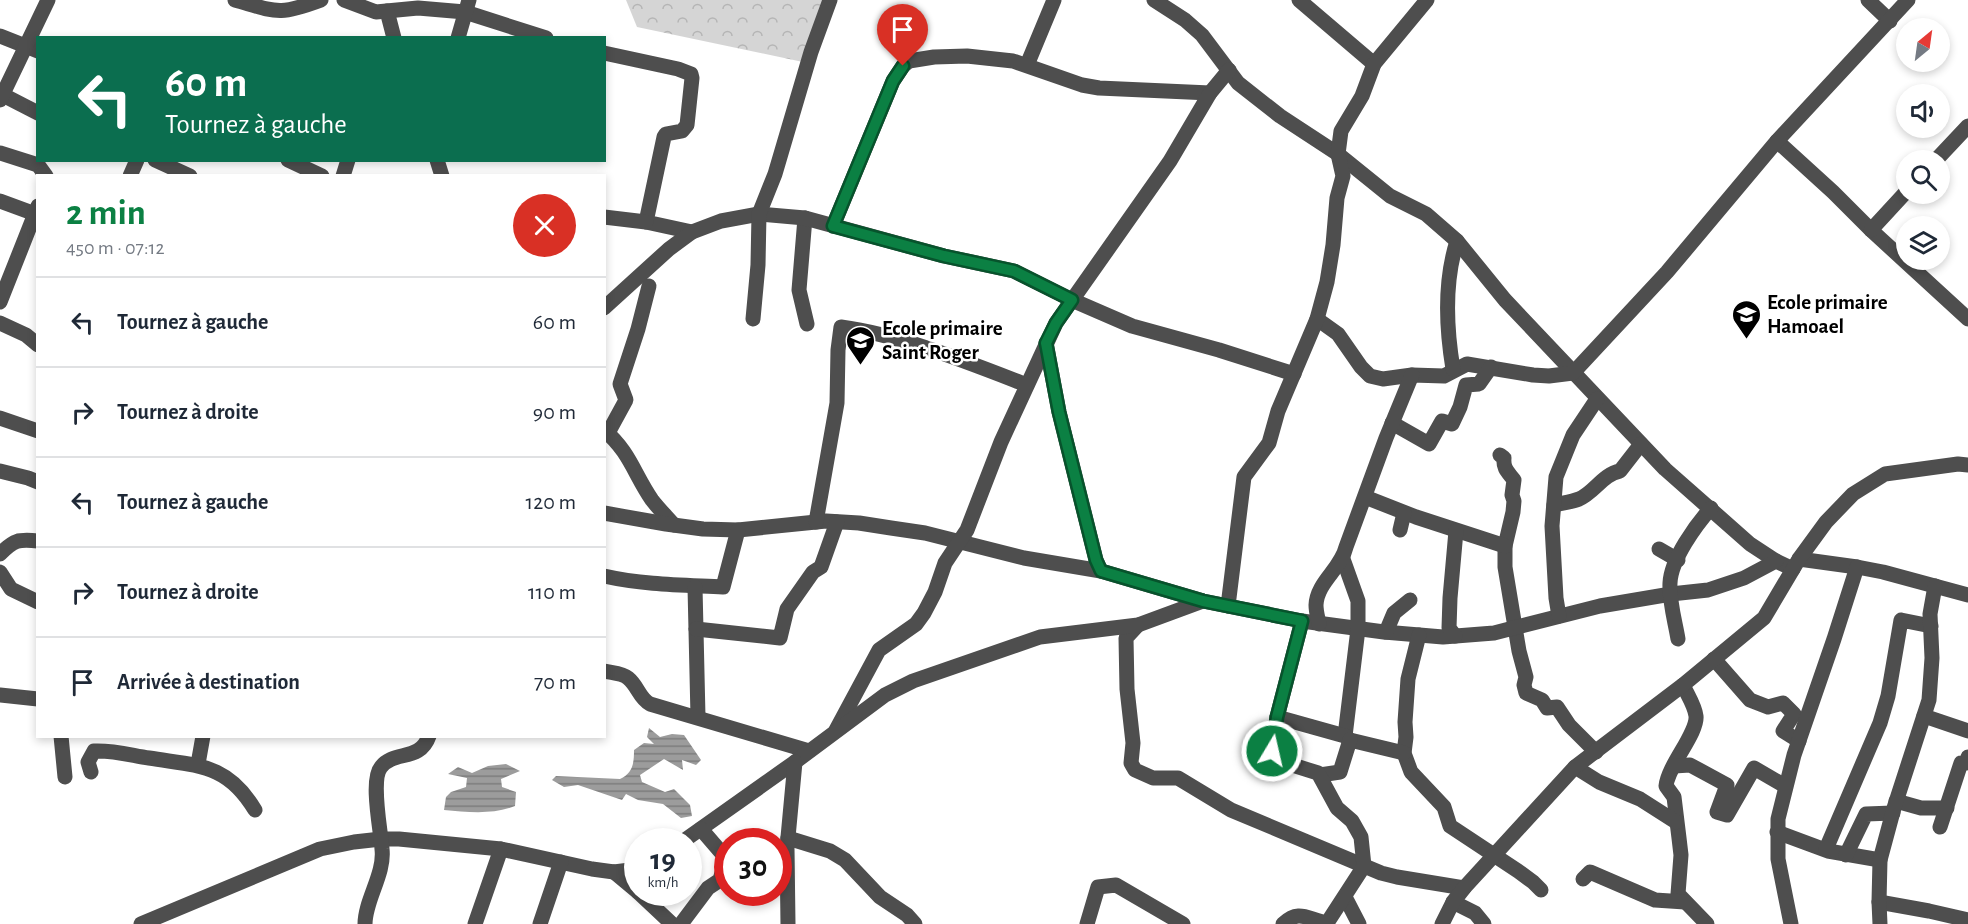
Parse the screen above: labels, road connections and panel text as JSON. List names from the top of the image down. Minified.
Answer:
{"places":{"school or university":["Ecole primaire Hamoael","Ecole primaire Saint Roger"]},"north":"top right","page":{"turn":["60 m","Tournez à gauche"],"heading":["2 min","450 m · 07:12"],"list":[{"name":"Tournez à gauche","value":"60 m"},{"name":"Tournez à droite","value":"90 m"},{"name":"Tournez à gauche","value":"120 m"},{"name":"Tournez à droite","value":"110 m"},{"name":"Arrivée à destination","value":"70 m"}],"speed":"19 km/h","limit":"30"}}
